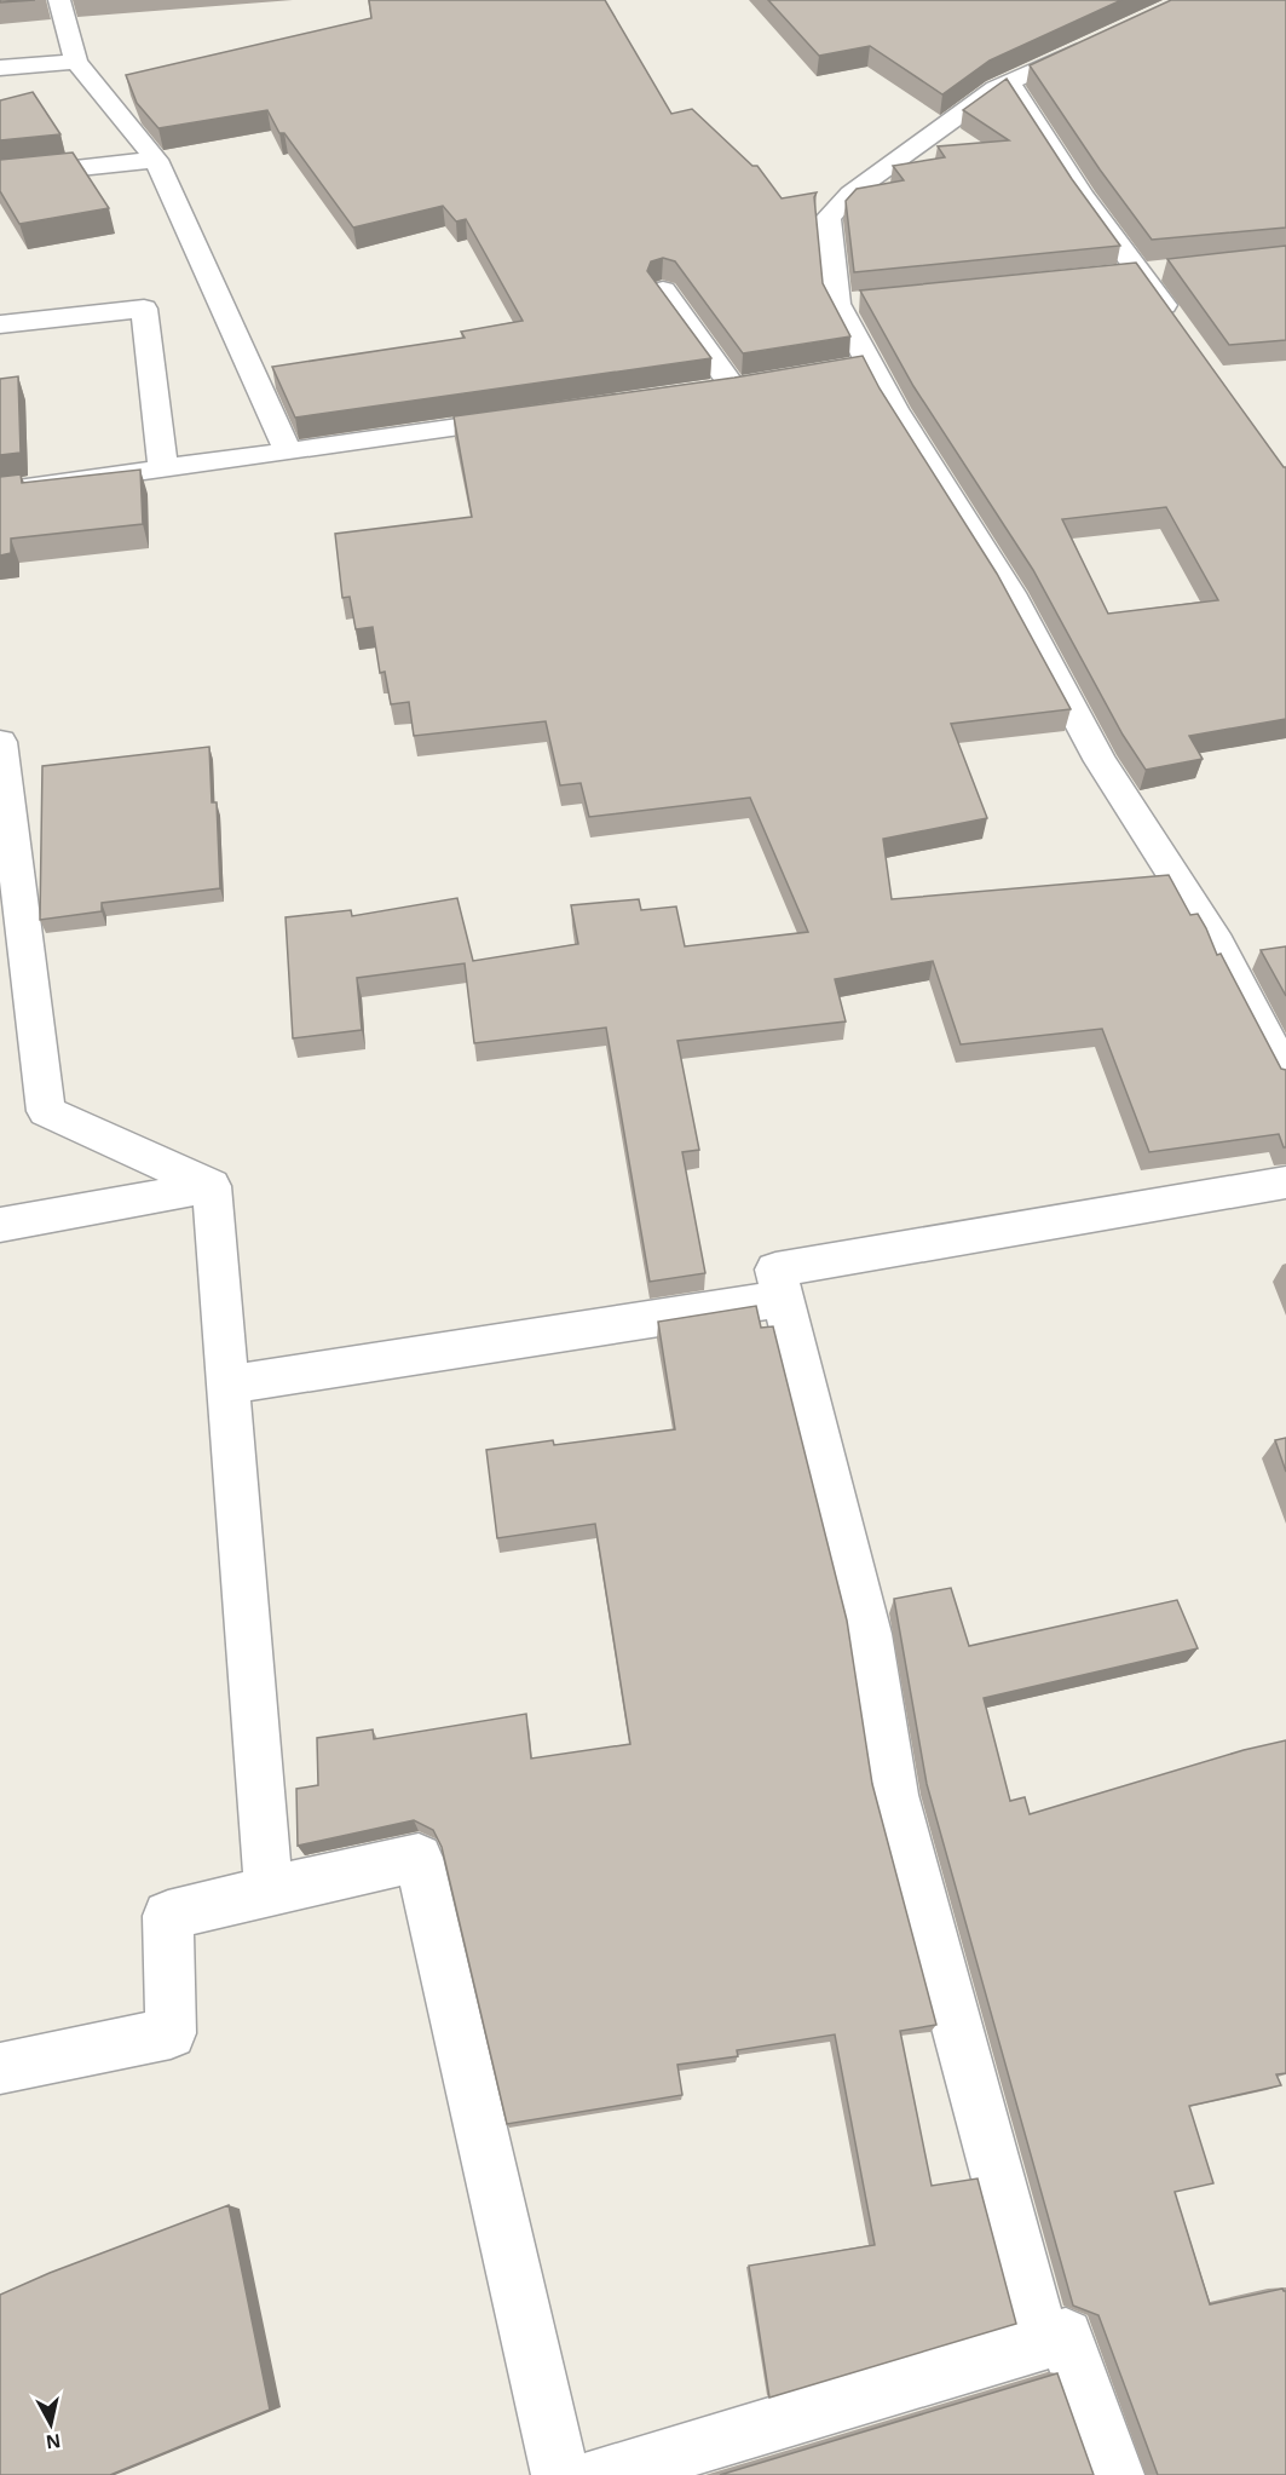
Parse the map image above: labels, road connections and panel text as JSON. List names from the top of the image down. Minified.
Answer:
{"north":"bottom"}
